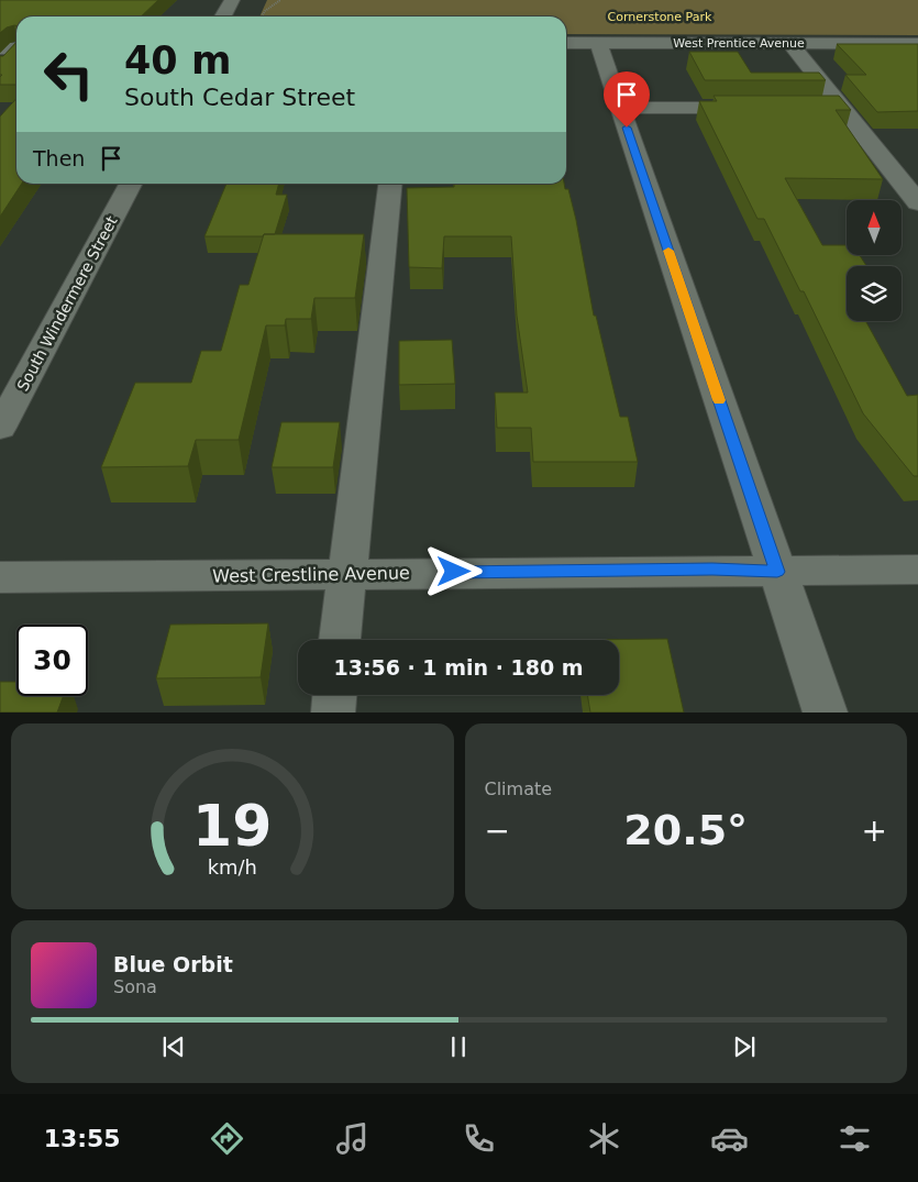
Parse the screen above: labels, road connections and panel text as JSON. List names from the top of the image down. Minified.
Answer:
{"streets":{"street":["West Prentice Avenue","South Windermere Street","West Crestline Avenue"]},"parks":["Cornerstone Park"],"north":"top","page":{"turn":["40 m","South Cedar Street"],"then":"Then","limit":"30","trip":"13:56 · 1 min · 180 m","tile":"Climate","heat":["−","20.5°","+"],"song":["Blue Orbit","Sona"],"tabs":"13:55","gauge":["19","km/h"]}}
